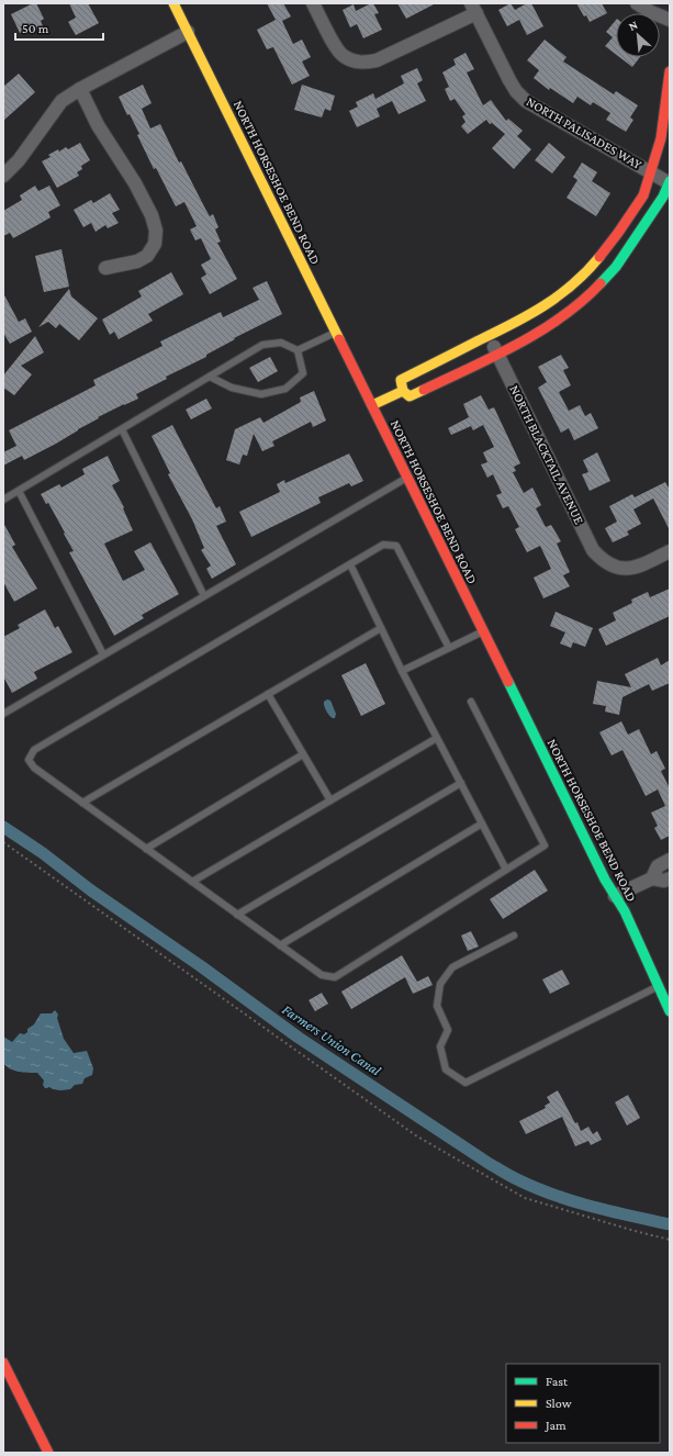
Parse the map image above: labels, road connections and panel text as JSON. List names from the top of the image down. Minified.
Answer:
{"streets":{"main road":["NORTH HORSESHOE BEND ROAD"],"street":["NORTH PALISADES WAY","NORTH BLACKTAIL AVENUE"]},"water":["Farmers Union Canal"],"legend":["Fast","Slow","Jam"],"scale_bar":"50 m","north":"top left"}
